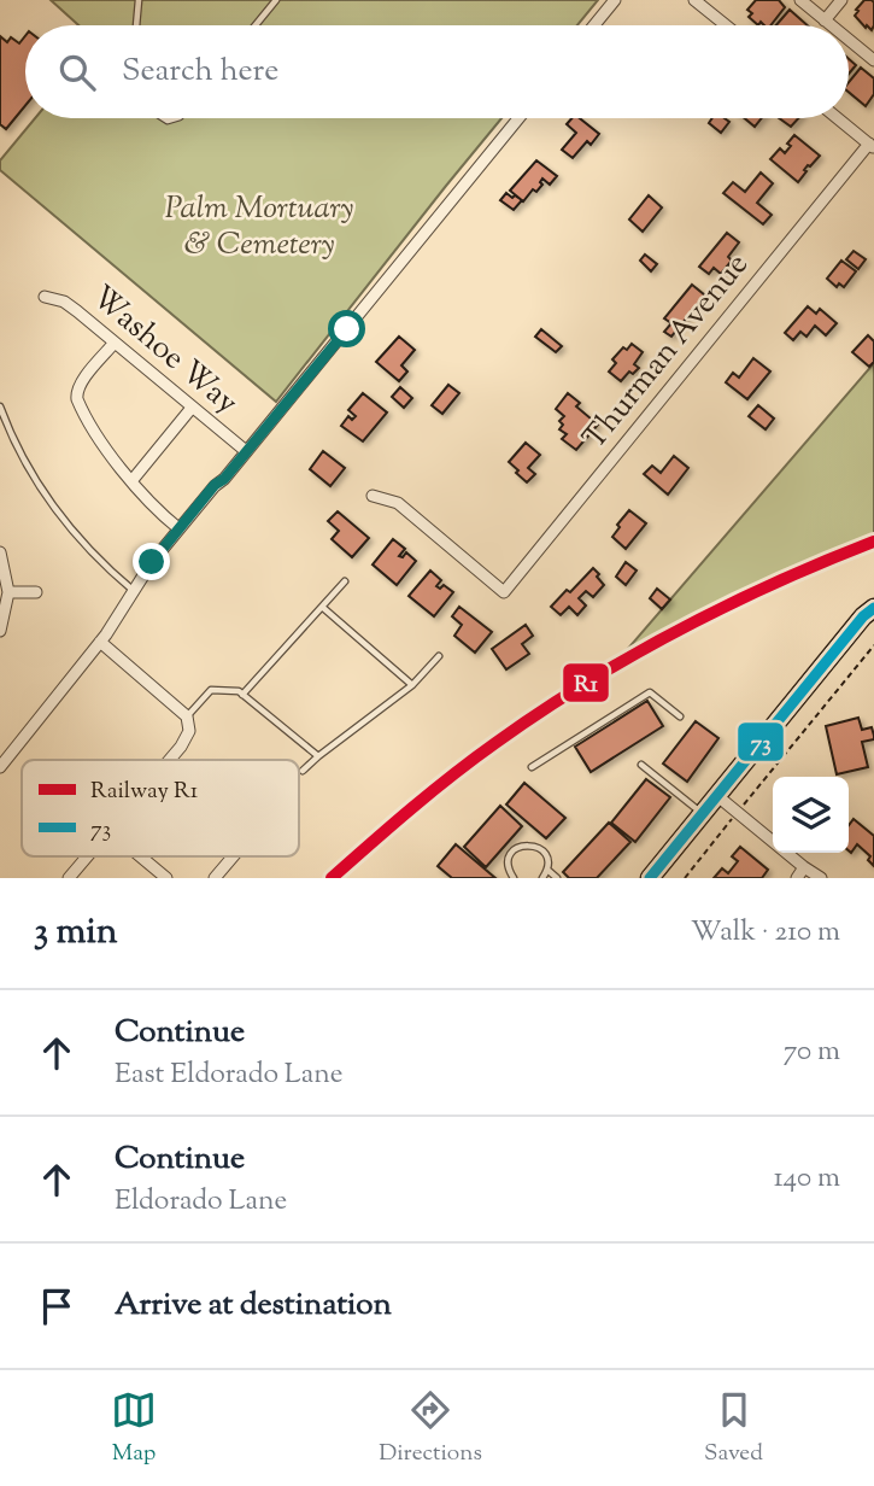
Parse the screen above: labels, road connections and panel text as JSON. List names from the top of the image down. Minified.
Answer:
{"streets":{"street":["Washoe Way","Thurman Avenue"]},"parks":["Palm Mortuary & Cemetery"],"lines":["rail line R1","transit line 73"],"legend":["Railway R1","73"],"page":{"search":"Search here","heading":["3 min","Walk · 210 m"],"list":[["Continue","East Eldorado Lane","70 m"],["Continue","Eldorado Lane","140 m"],"Arrive at destination"],"nav":["Map","Directions","Saved"]}}
